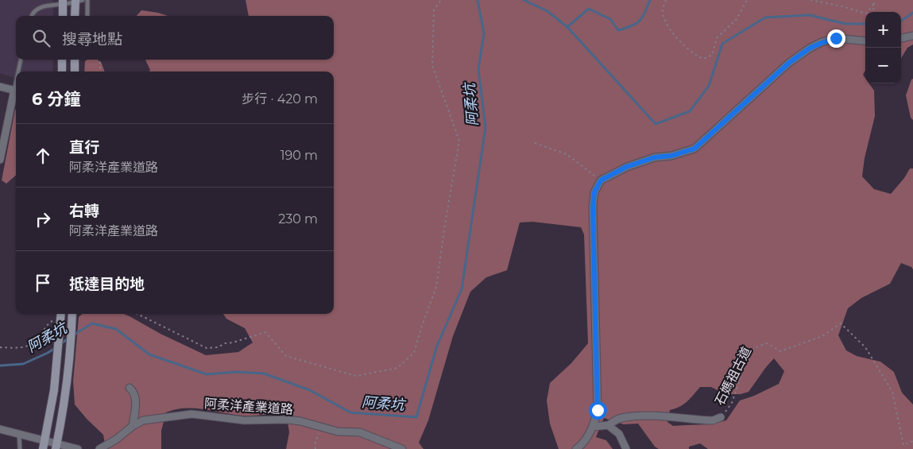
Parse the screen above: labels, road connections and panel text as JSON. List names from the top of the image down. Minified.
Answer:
{"streets":{"street":["阿柔洋產業道路"],"path":["石媽祖古道"]},"water":["阿柔坑"],"page":{"map_buttons":["+","−"],"search":"搜尋地點","heading":["6 分鐘","步行 · 420 m"],"list":[["直行","阿柔洋產業道路","190 m"],["右轉","阿柔洋產業道路","230 m"],"抵達目的地"]}}
